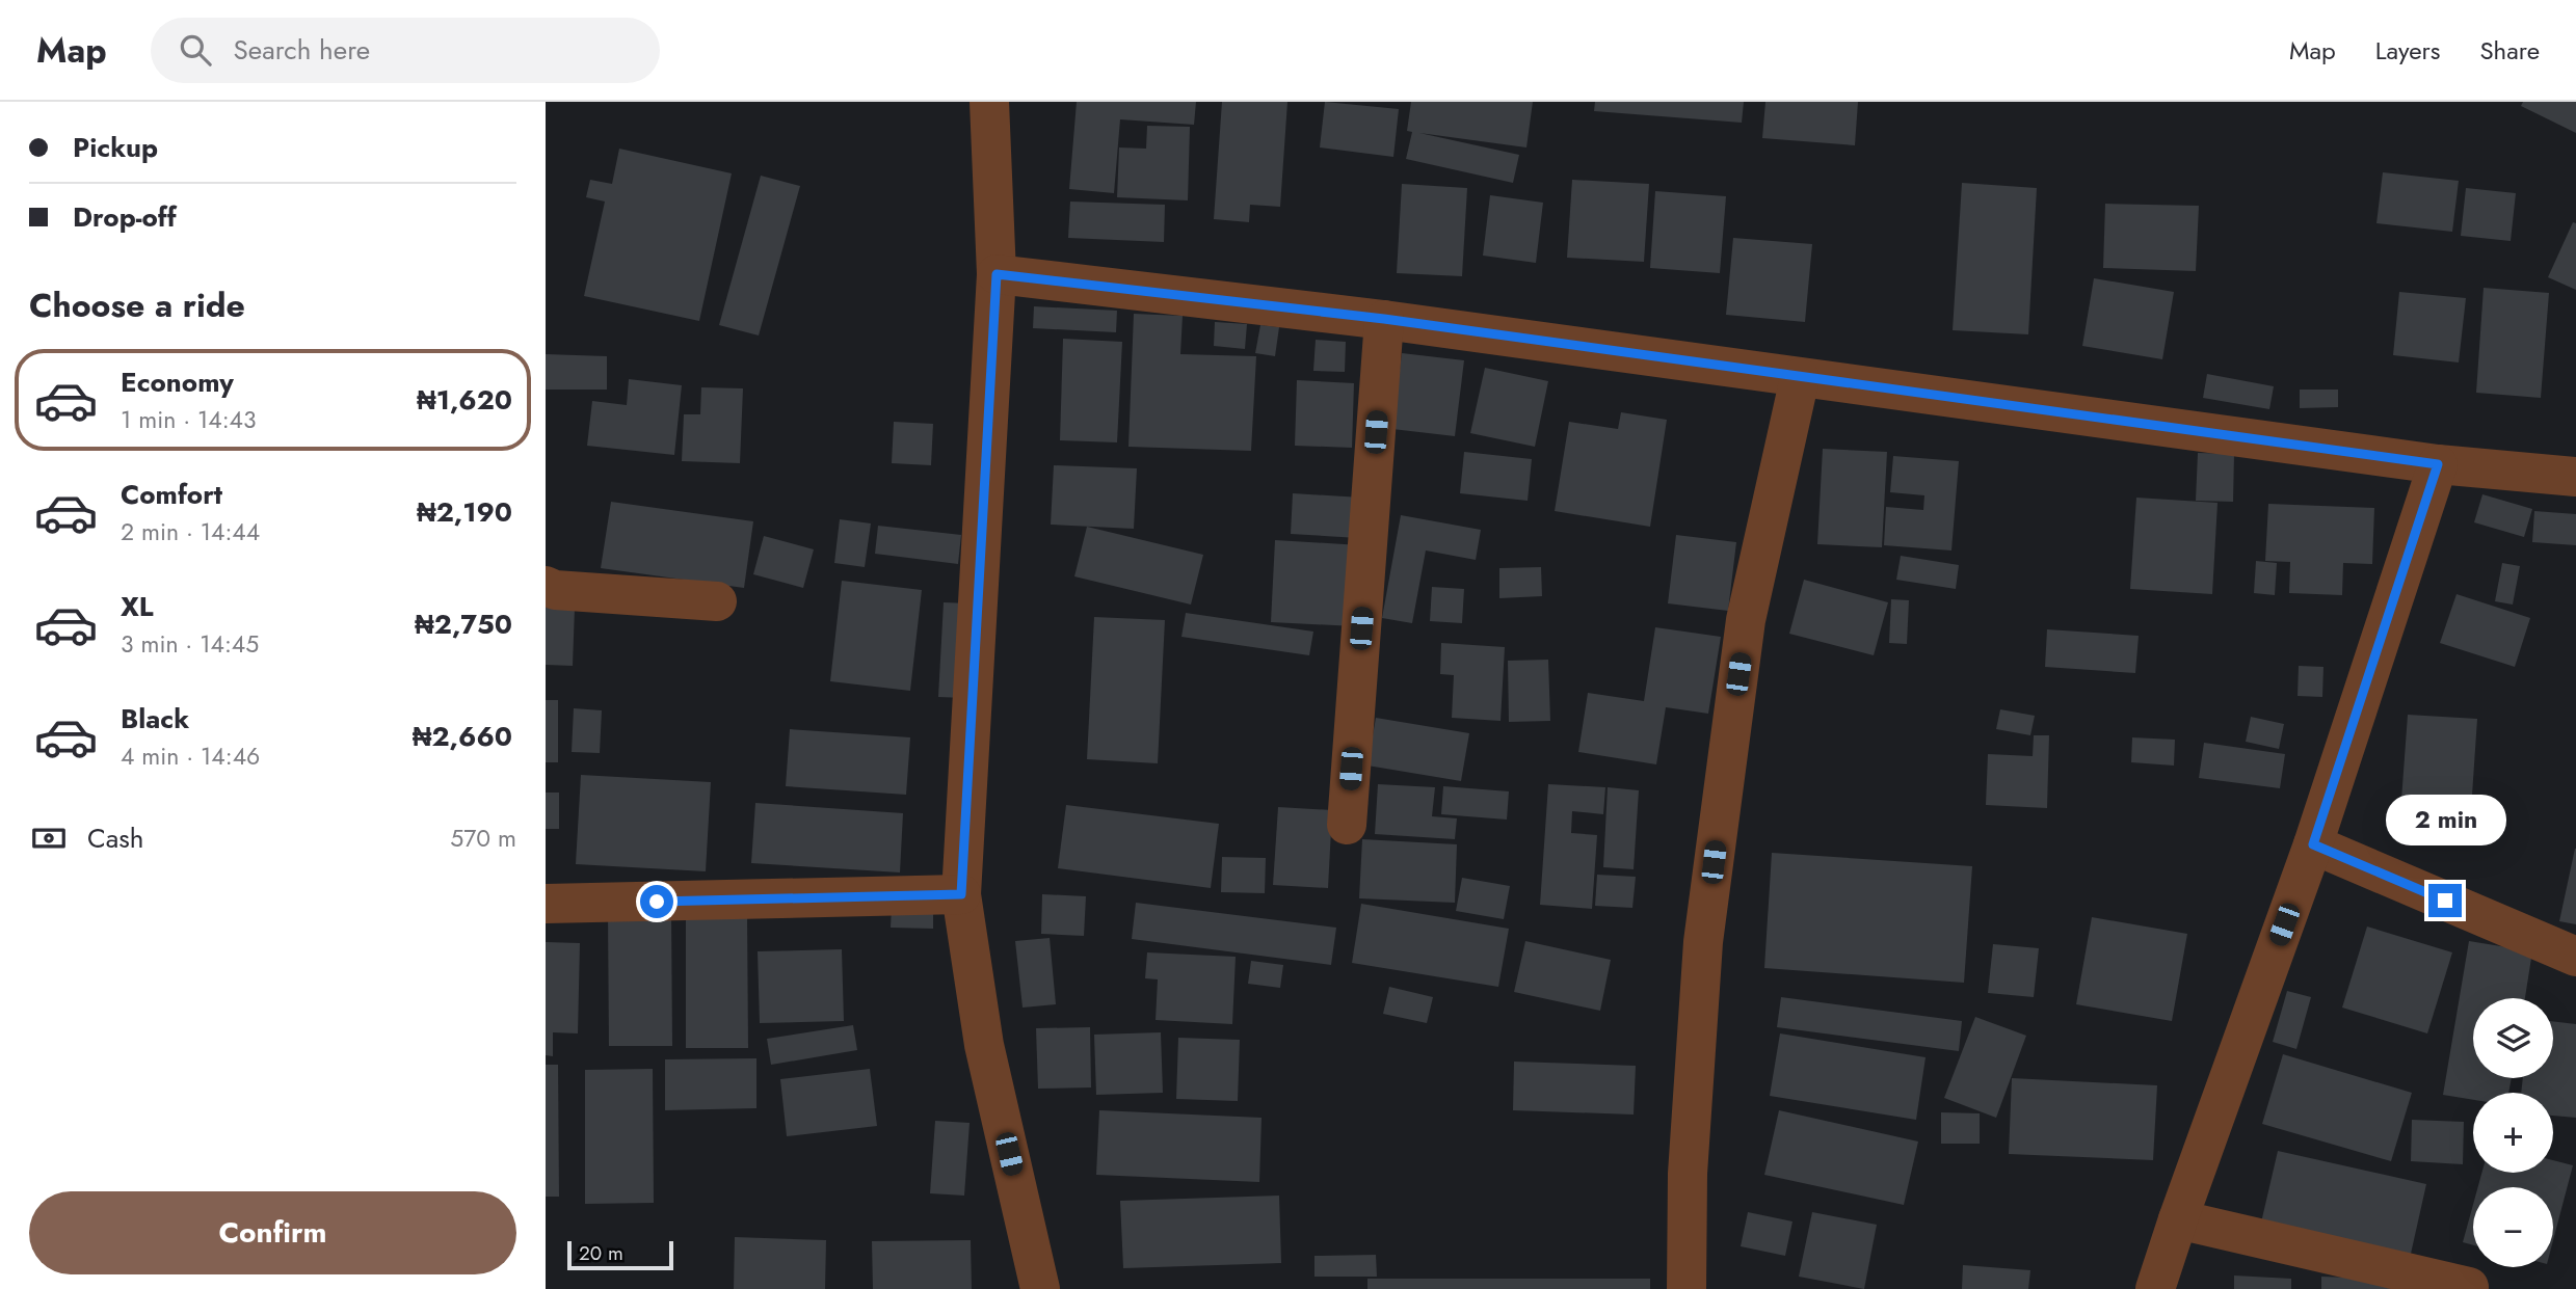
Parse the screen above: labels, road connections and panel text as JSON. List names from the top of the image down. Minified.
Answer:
{"scale_bar":"20 m","page":{"header":"Map","search":"Search here","nav":["Map","Layers","Share"],"banner":["Pickup","Drop-off"],"heading":"Choose a ride","list":[{"name":"Economy","note":"1 min · 14:43","value":"₦1,620"},{"name":"Comfort","note":"2 min · 14:44","value":"₦2,190"},{"name":"XL","note":"3 min · 14:45","value":"₦2,750"},{"name":"Black","note":"4 min · 14:46","value":"₦2,660"}],"bubble":"2 min","pay":["Cash","570 m"],"map_buttons":["+","−"],"buttons":"Confirm","scale":"20 m"}}
